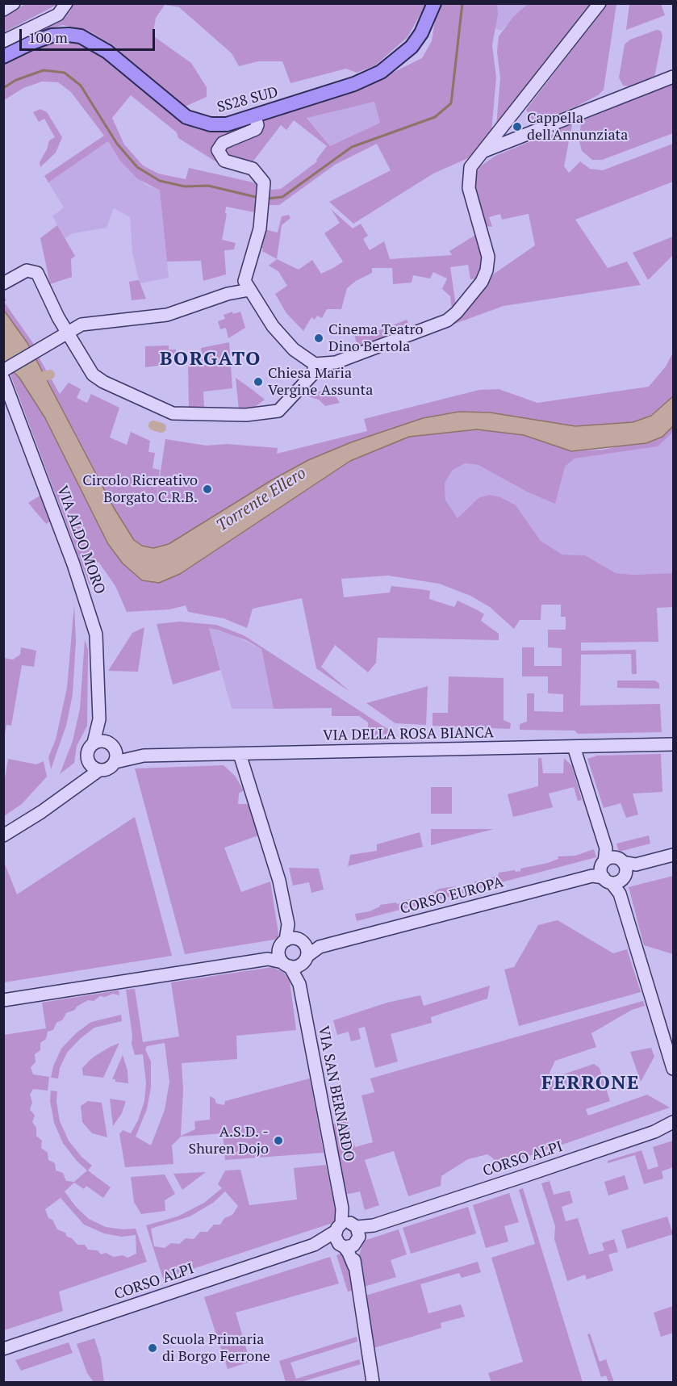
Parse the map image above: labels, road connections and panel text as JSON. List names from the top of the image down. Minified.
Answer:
{"streets":{"main road":["SS28 SUD"],"street":["VIA ALDO MORO","VIA DELLA ROSA BIANCA","CORSO EUROPA","VIA SAN BERNARDO","CORSO ALPI"]},"crossings":[["VIA ALDO MORO","VIA DELLA ROSA BIANCA"],["CORSO EUROPA","VIA SAN BERNARDO"],["VIA SAN BERNARDO","CORSO ALPI"]],"districts":["BORGATO","FERRONE"],"water":["Torrente Ellero"],"places":["Cappella dell'Annunziata","Cinema Teatro Dino Bertola","Chiesa Maria Vergine Assunta","Circolo Ricreativo Borgato C.R.B.","A.S.D. - Shuren Dojo","Scuola Primaria di Borgo Ferrone"],"scale_bar":"100 m"}
